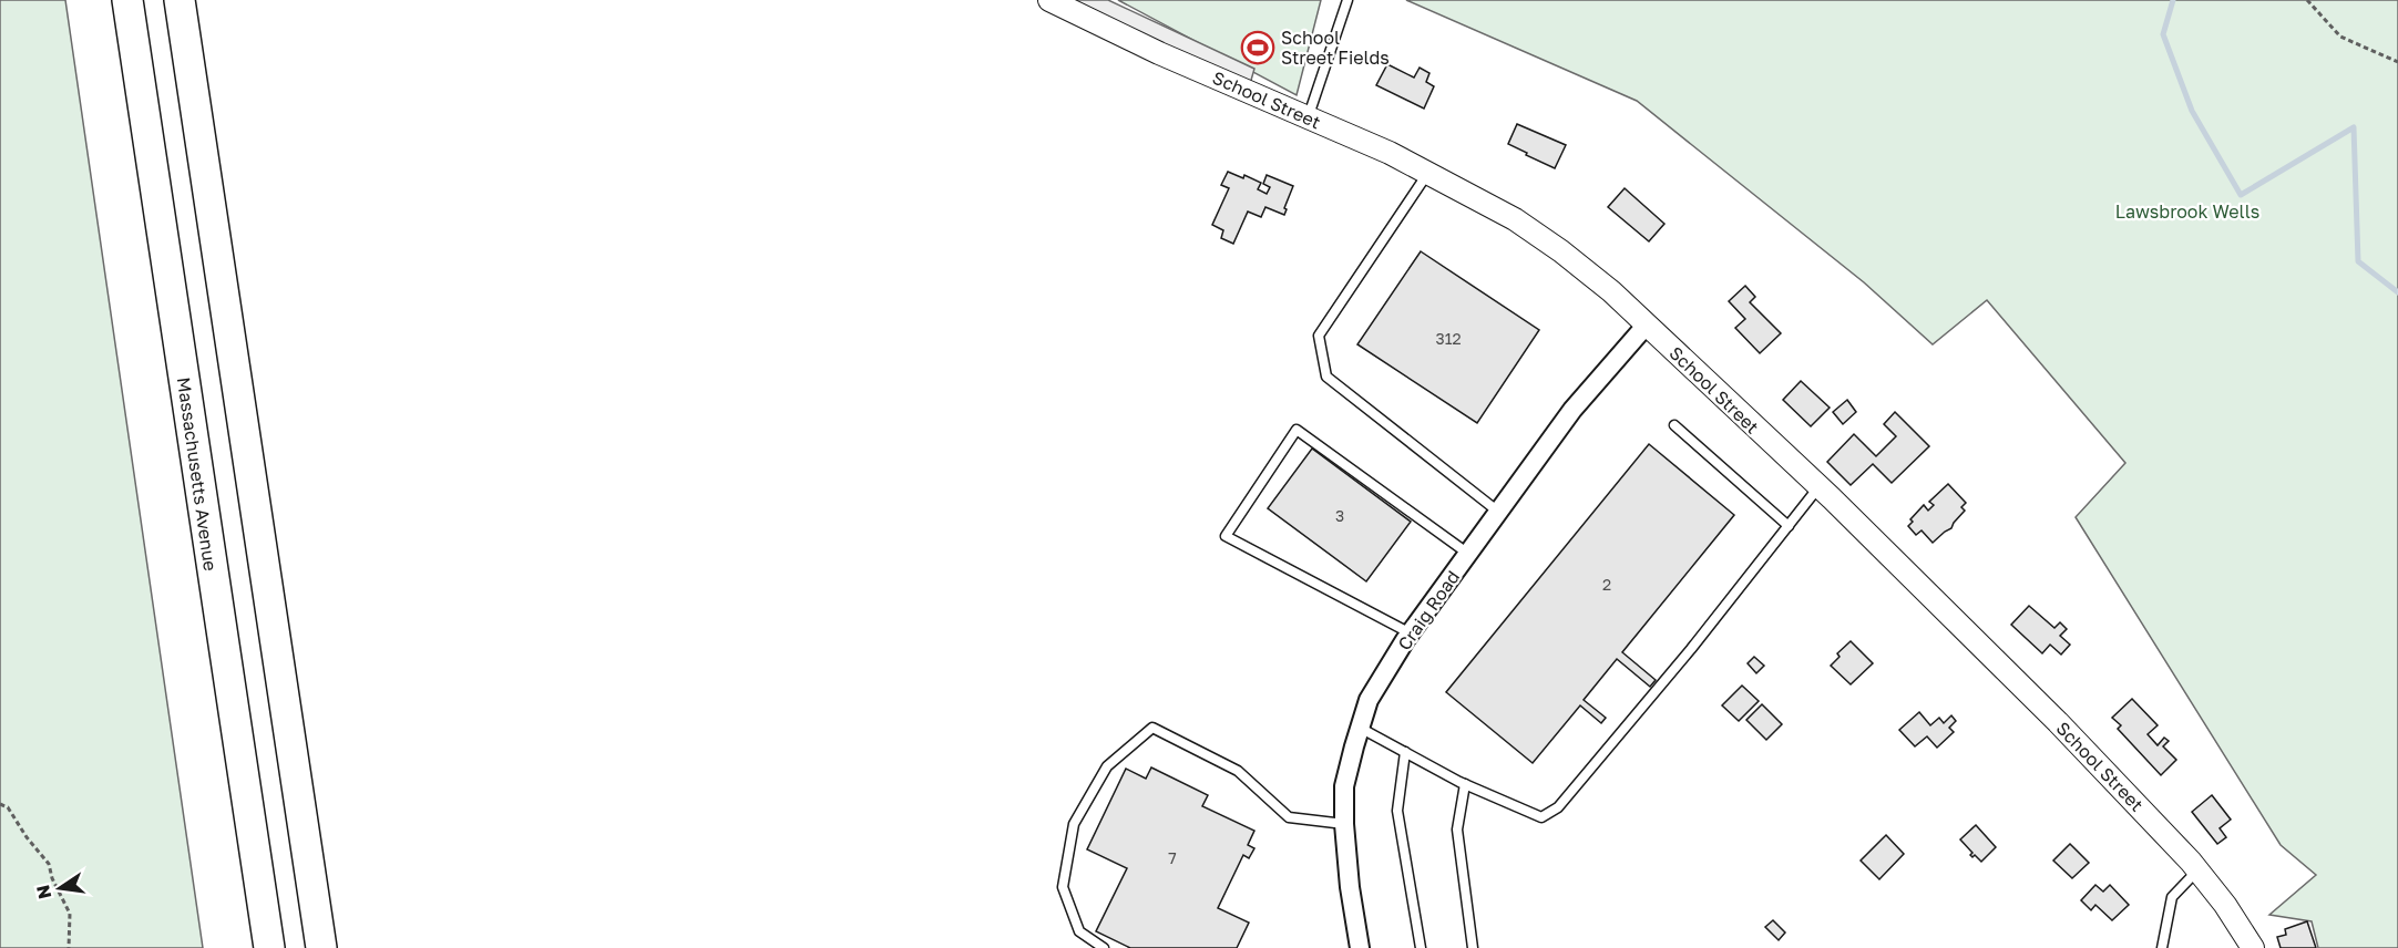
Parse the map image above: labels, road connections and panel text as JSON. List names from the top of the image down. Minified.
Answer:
{"streets":{"highway":["Massachusetts Avenue"],"street":["School Street","Craig Road"]},"crossings":[["School Street","Craig Road"]],"parks":["Lawsbrook Wells"],"places":{"sports":["School Street Fields"]},"house_numbers":["312","3","2","7"],"north":"left"}
